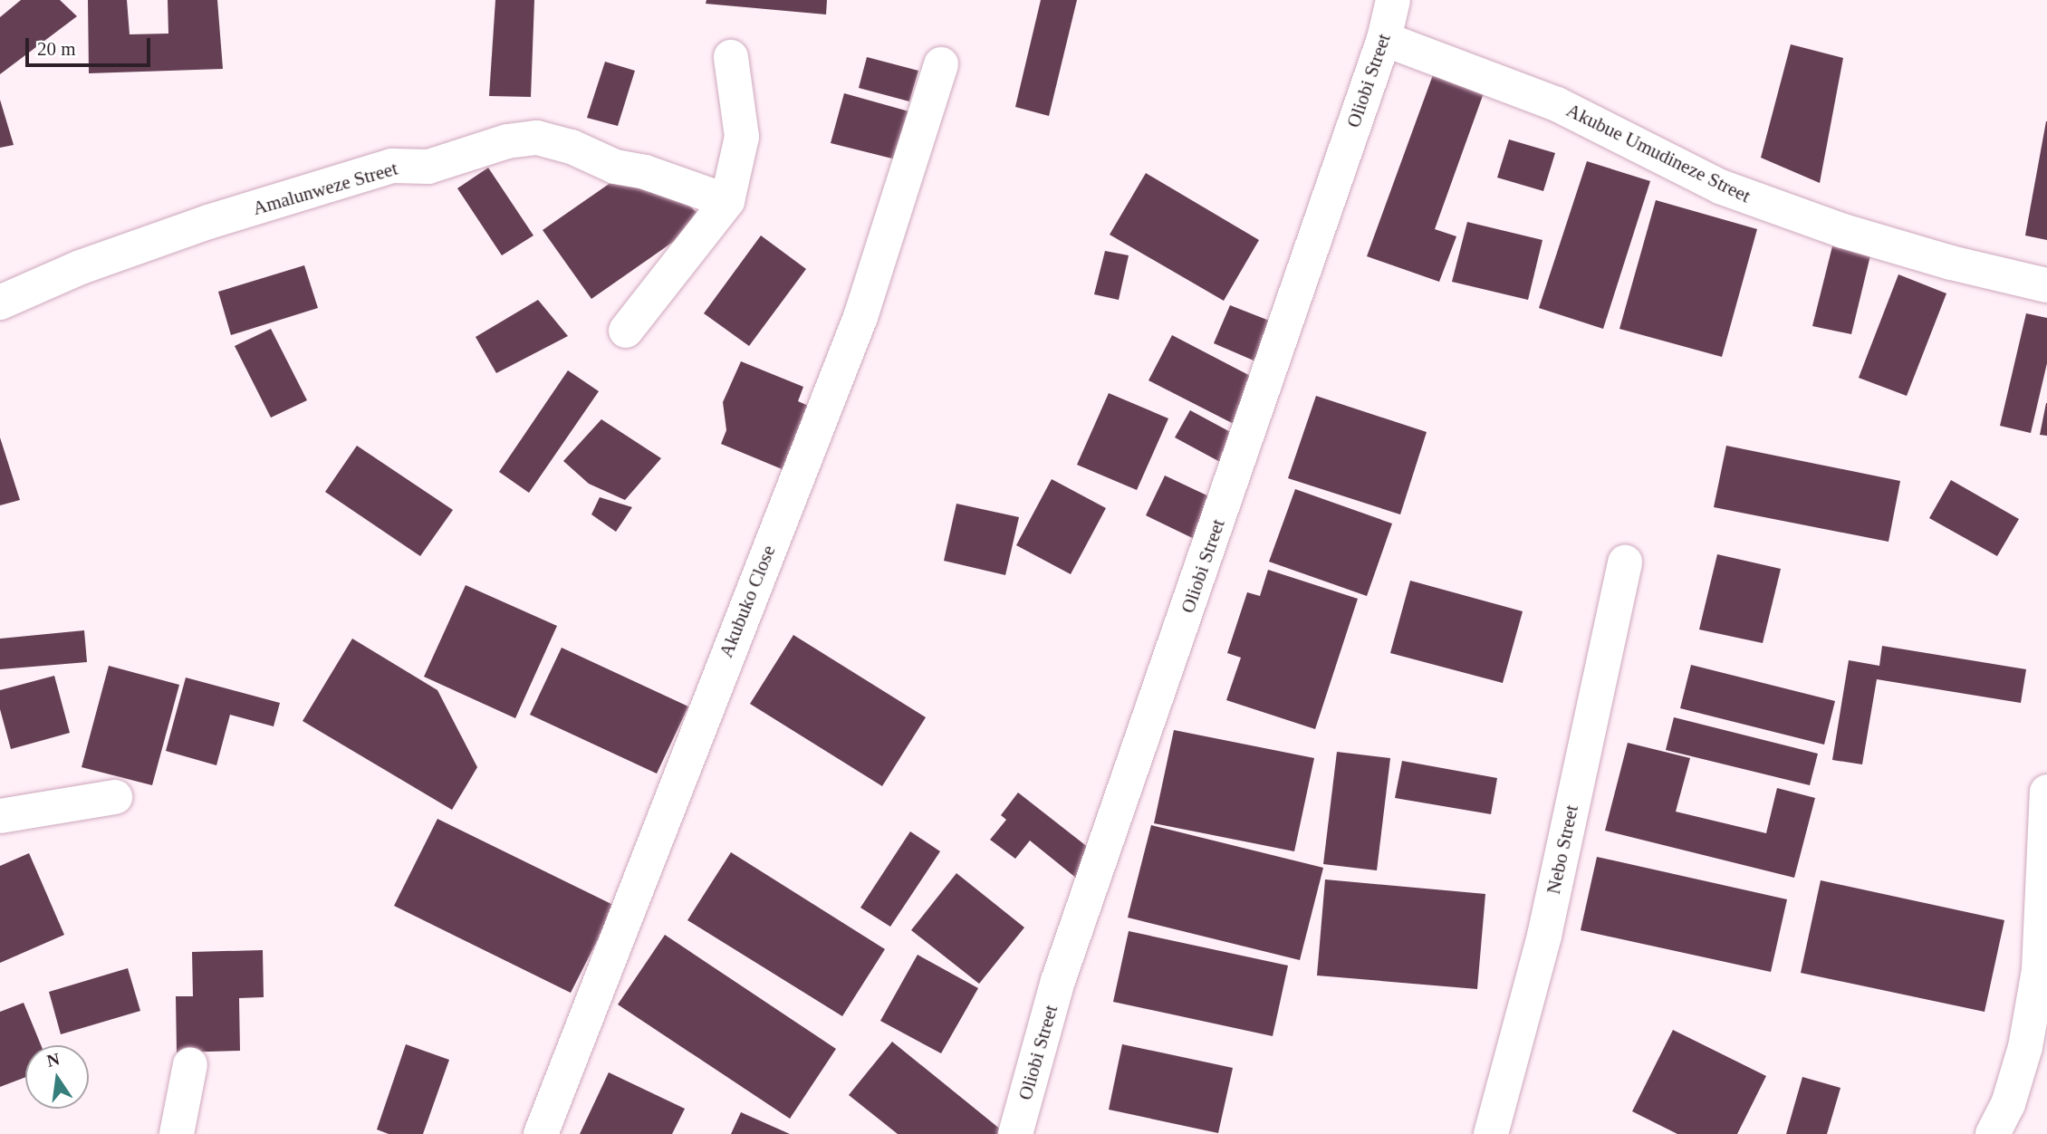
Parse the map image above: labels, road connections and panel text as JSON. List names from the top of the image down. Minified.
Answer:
{"streets":{"street":["Oliobi Street","Akubue Umudineze Street","Amalunweze Street","Akubuko Close","Nebo Street"]},"crossings":[["Oliobi Street","Akubue Umudineze Street"]],"scale_bar":"20 m","north":"top"}
